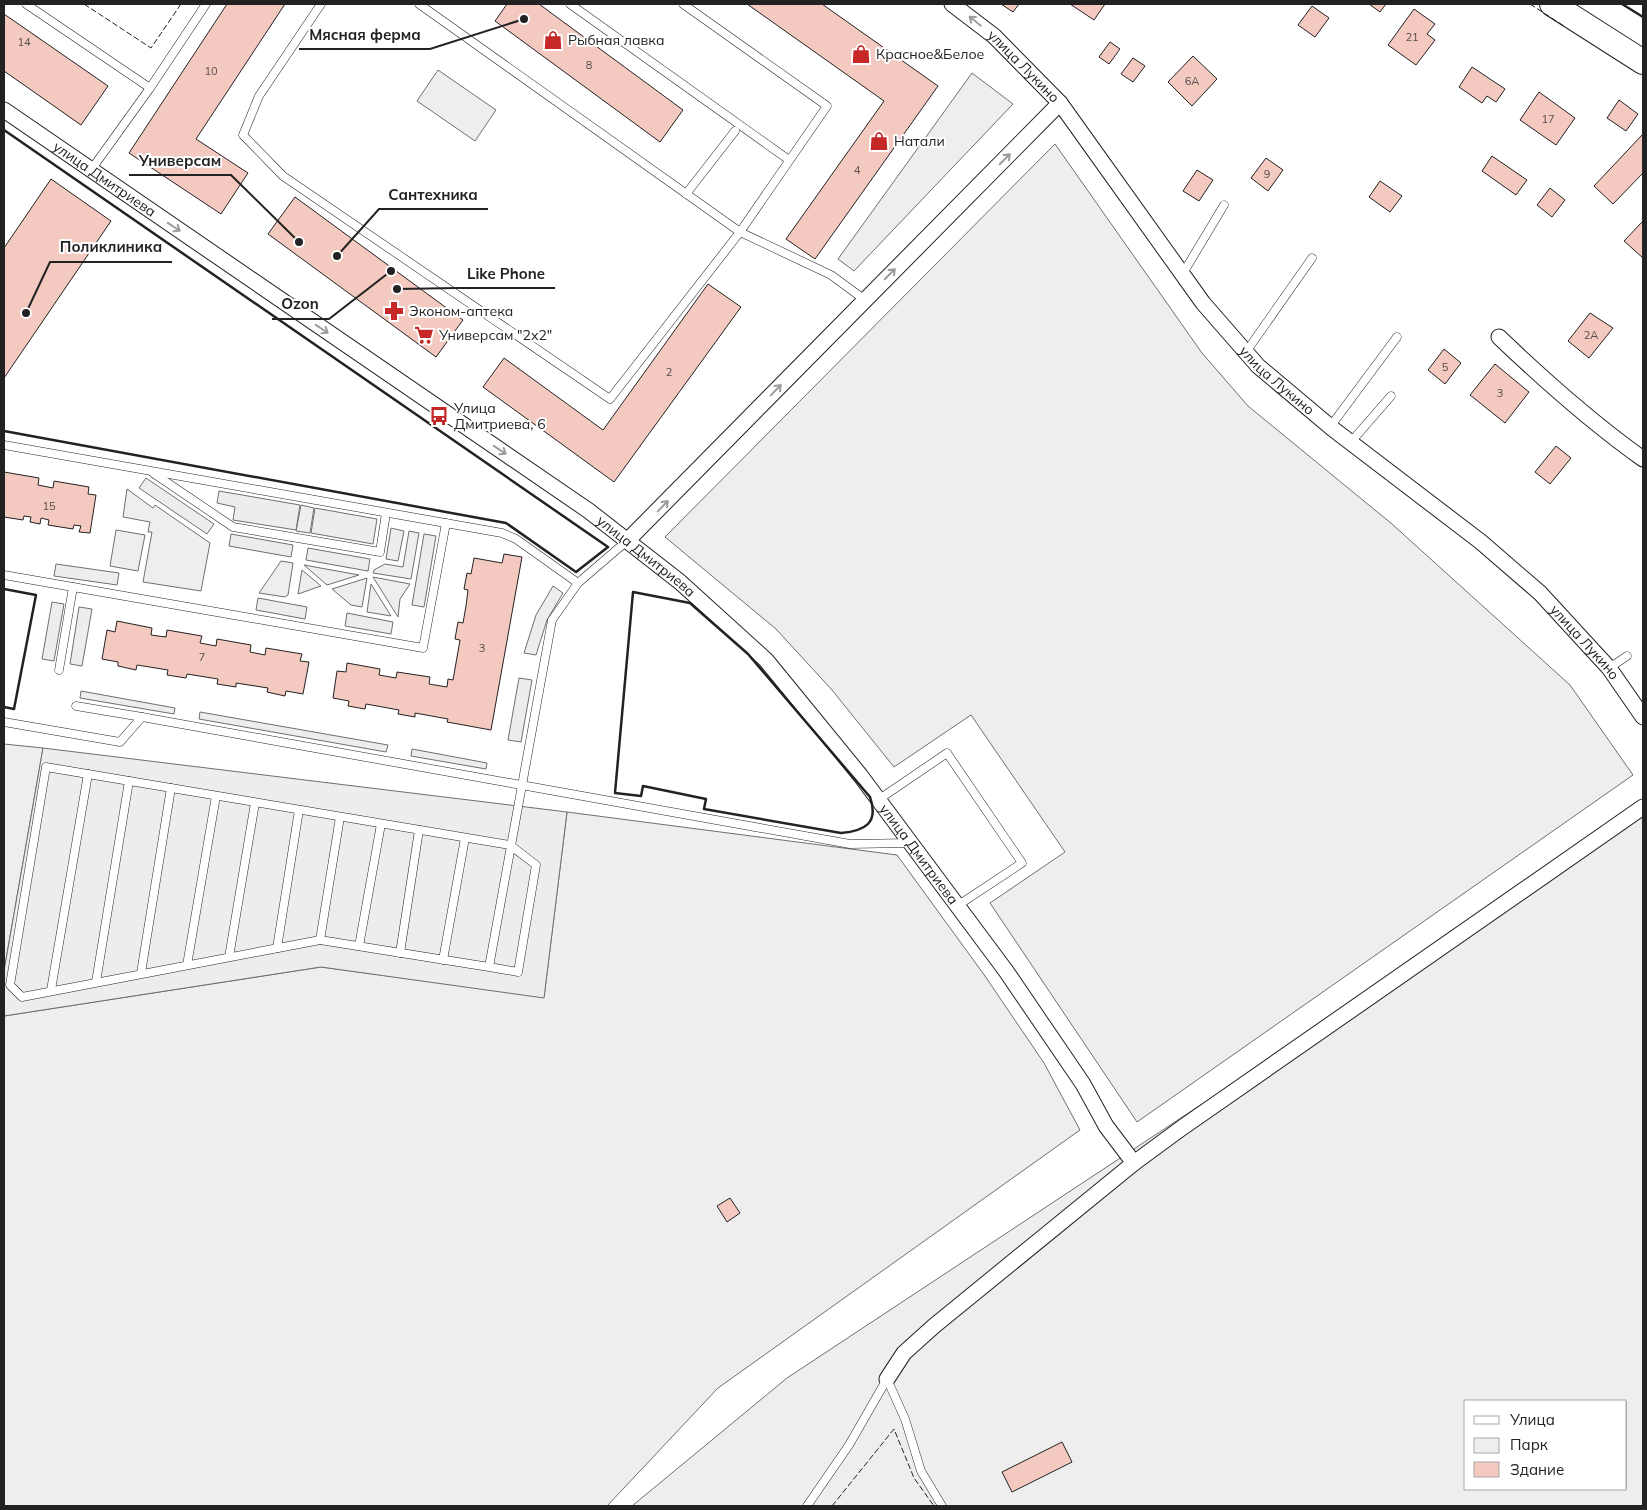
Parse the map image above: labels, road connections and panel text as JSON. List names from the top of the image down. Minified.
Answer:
{"streets":{"street":["улица Лукино","улица Дмитриева"]},"one_way":["улица Дмитриева"],"places":{"other":["Мясная ферма","Универсам","Сантехника","Ozon","Like Phone","Поликлиника"],"shop":["Рыбная лавка","Красное&Белое","Натали"],"pharmacy":["Эконом-аптека"],"supermarket":["Универсам \"2x2\""],"bus stop":["Улица Дмитриева, 6"]},"house_numbers":["21","14","8","10","6А","17","4","9","2А","5","2","3","15","3","7"],"legend":["Улица","Парк","Здание"]}
